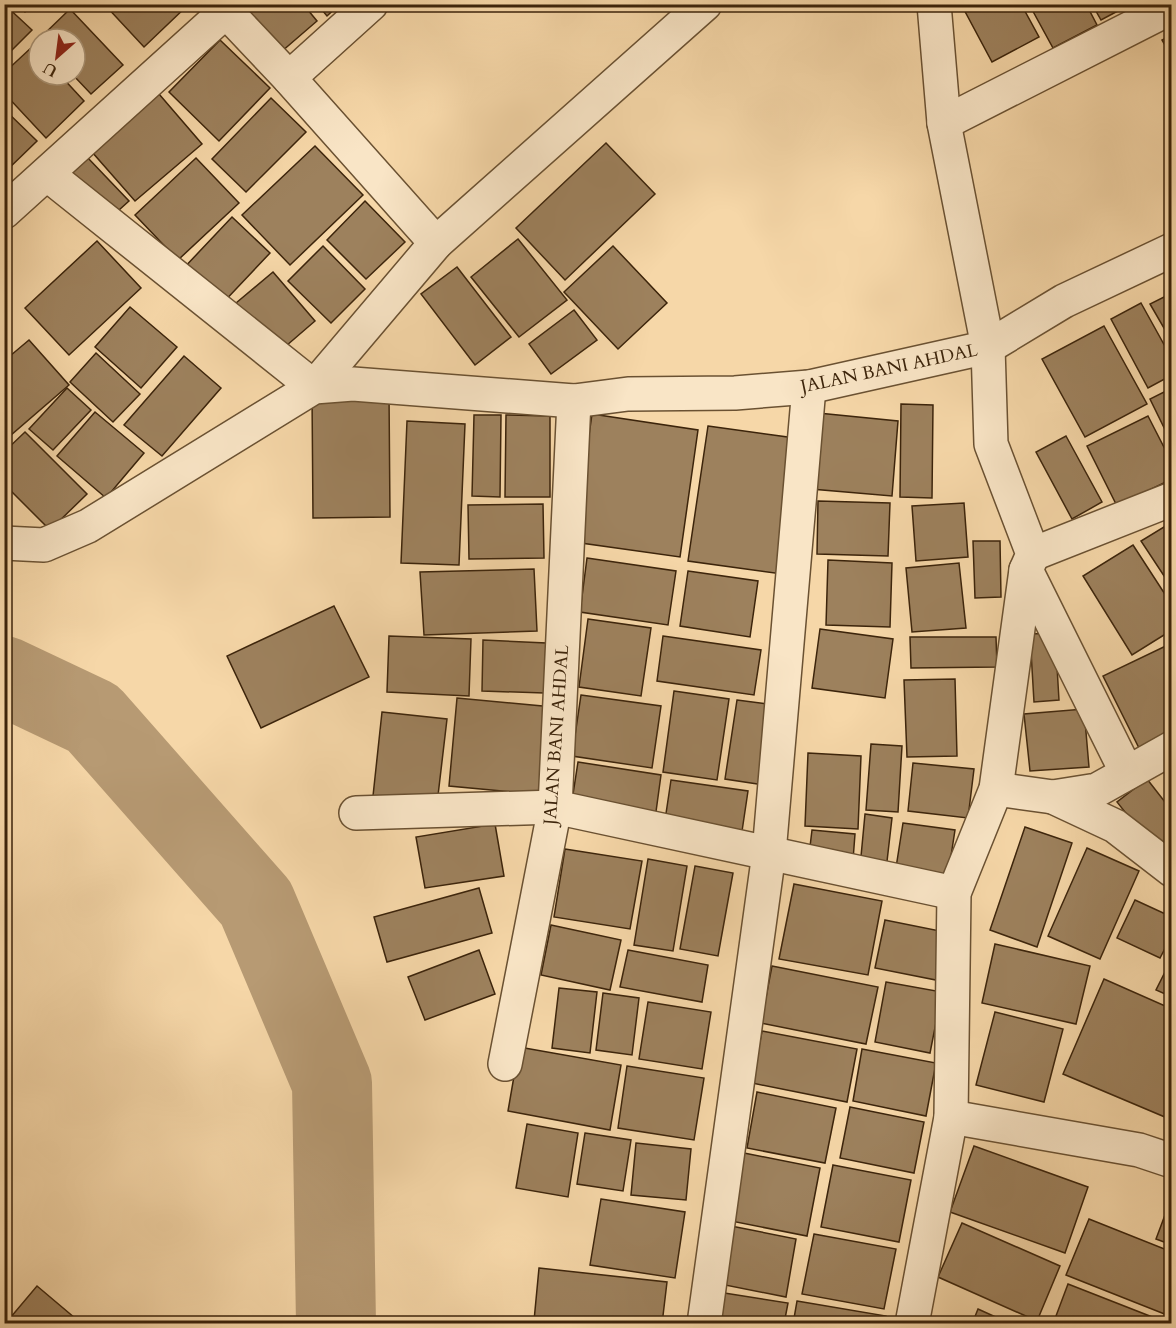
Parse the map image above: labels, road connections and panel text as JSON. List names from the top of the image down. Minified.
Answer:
{"streets":{"street":["JALAN BANI AHDAL"]},"north":"bottom left"}
